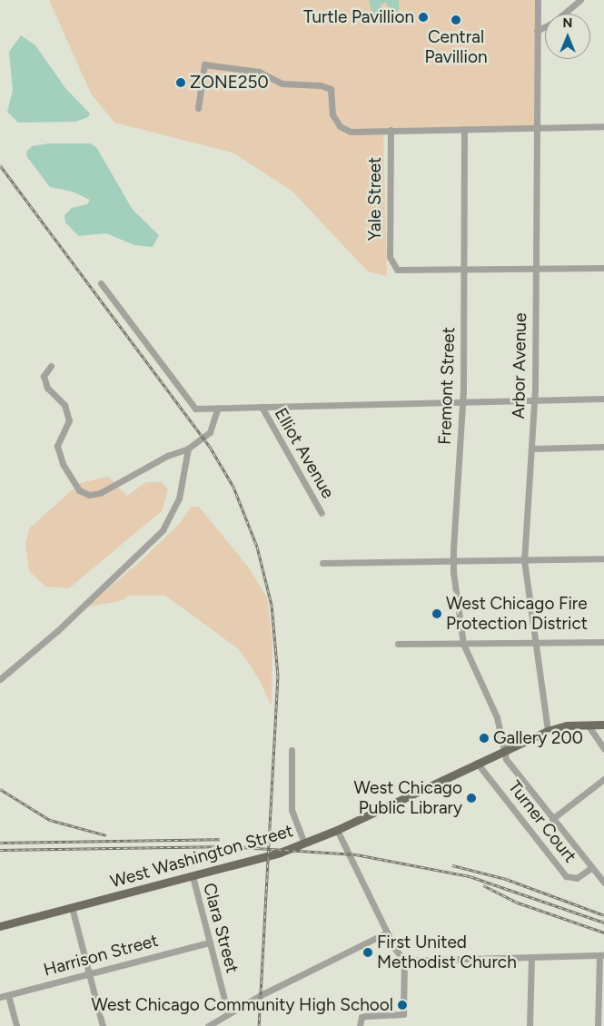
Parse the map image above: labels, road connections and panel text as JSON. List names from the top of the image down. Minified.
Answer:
{"streets":{"main road":["West Washington Street"],"street":["Yale Street","Arbor Avenue","Fremont Street","Elliot Avenue","Turner Court","Clara Street","Harrison Street"]},"crossings":[["Yale Street","Fremont Street"],["Arbor Avenue","West Washington Street"],["Fremont Street","Turner Court"],["Fremont Street","West Washington Street"],["Turner Court","West Washington Street"],["West Washington Street","Clara Street"],["Clara Street","Harrison Street"]],"places":["Turtle Pavillion","Central Pavillion","ZONE250","West Chicago Fire Protection District","Gallery 200","West Chicago Public Library","First United Methodist Church","West Chicago Community High School"],"north":"top"}
